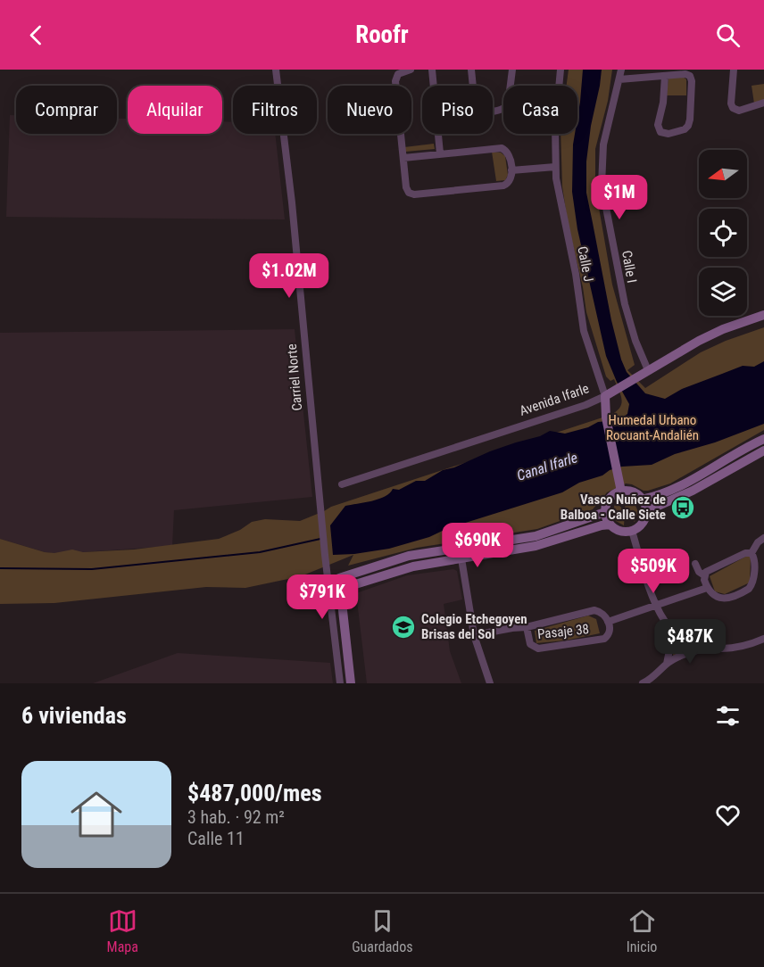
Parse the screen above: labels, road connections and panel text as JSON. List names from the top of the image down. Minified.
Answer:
{"streets":{"street":["Calle J","Calle I","Carriel Norte","Avenida Ifarle","Pasaje 38"]},"crossings":[["Calle J","Avenida Ifarle"],["Calle I","Avenida Ifarle"]],"water":["Canal Ifarle"],"parks":["Humedal Urbano Rocuant-Andalién"],"places":{"bus stop":["Vasco Nuñez de Balboa - Calle Siete"],"school or university":["Colegio Etchegoyen Brisas del Sol"]},"north":"left","page":{"header":"Roofr","chip":["Comprar","Alquilar","Filtros","Nuevo","Piso","Casa"],"price":["$1M","$1.02M","$690K","$509K","$791K","$487K"],"heading":"6 viviendas","list":[{"name":"$487,000/mes","note":"3 hab. · 92 m² · Calle 11"}],"tabs":["Mapa","Guardados","Inicio"]}}
